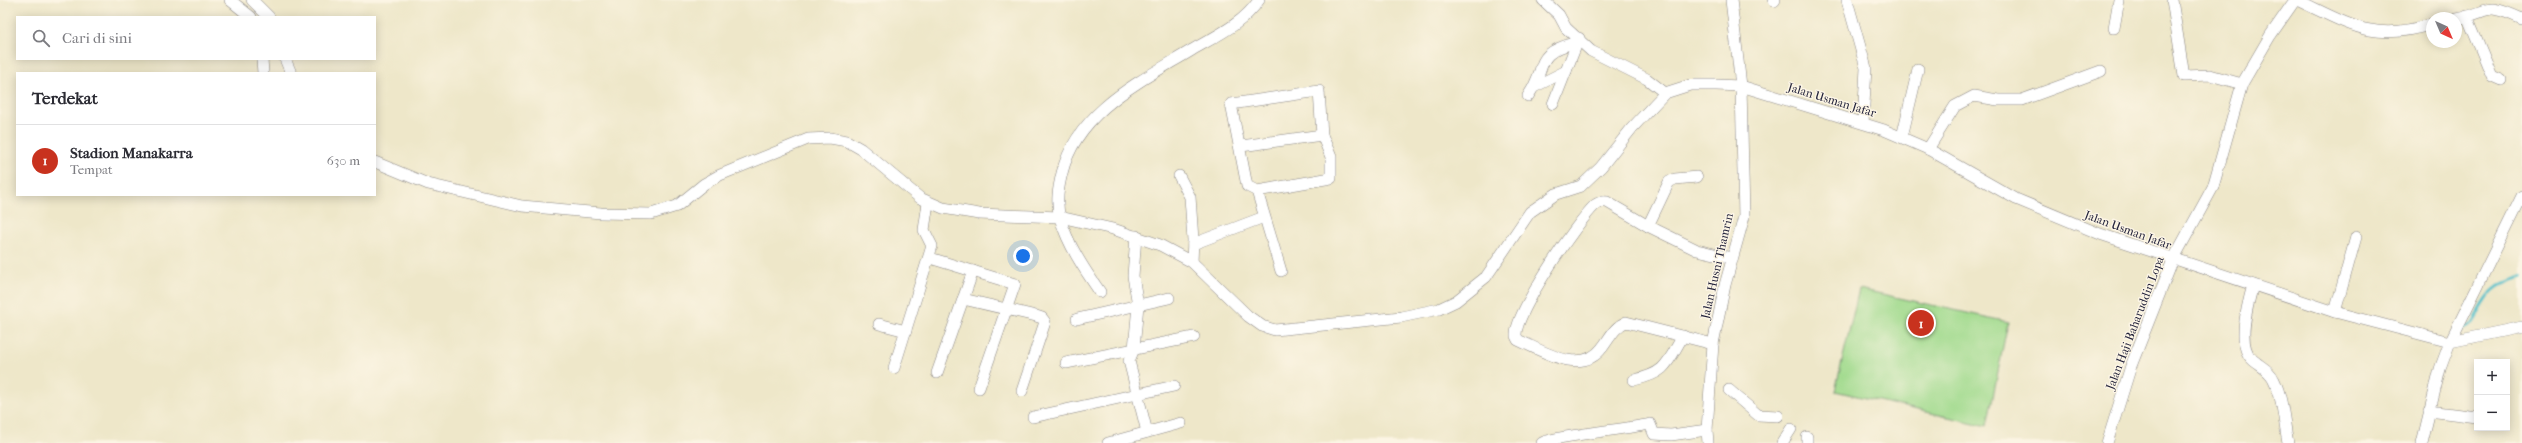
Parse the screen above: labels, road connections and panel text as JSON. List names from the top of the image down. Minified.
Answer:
{"streets":{"street":["Jalan Usman Jafar","Jalan Husni Thamrin","Jalan Haji Baharuddin Lopa"]},"crossings":[["Jalan Usman Jafar","Jalan Husni Thamrin"],["Jalan Usman Jafar","Jalan Haji Baharuddin Lopa"]],"north":"bottom right","page":{"search":"Cari di sini","heading":"Terdekat","list":[{"mark":"1","name":"Stadion Manakarra","note":"Tempat","value":"630 m"}],"pins":"1","map_buttons":["+","−"]}}
